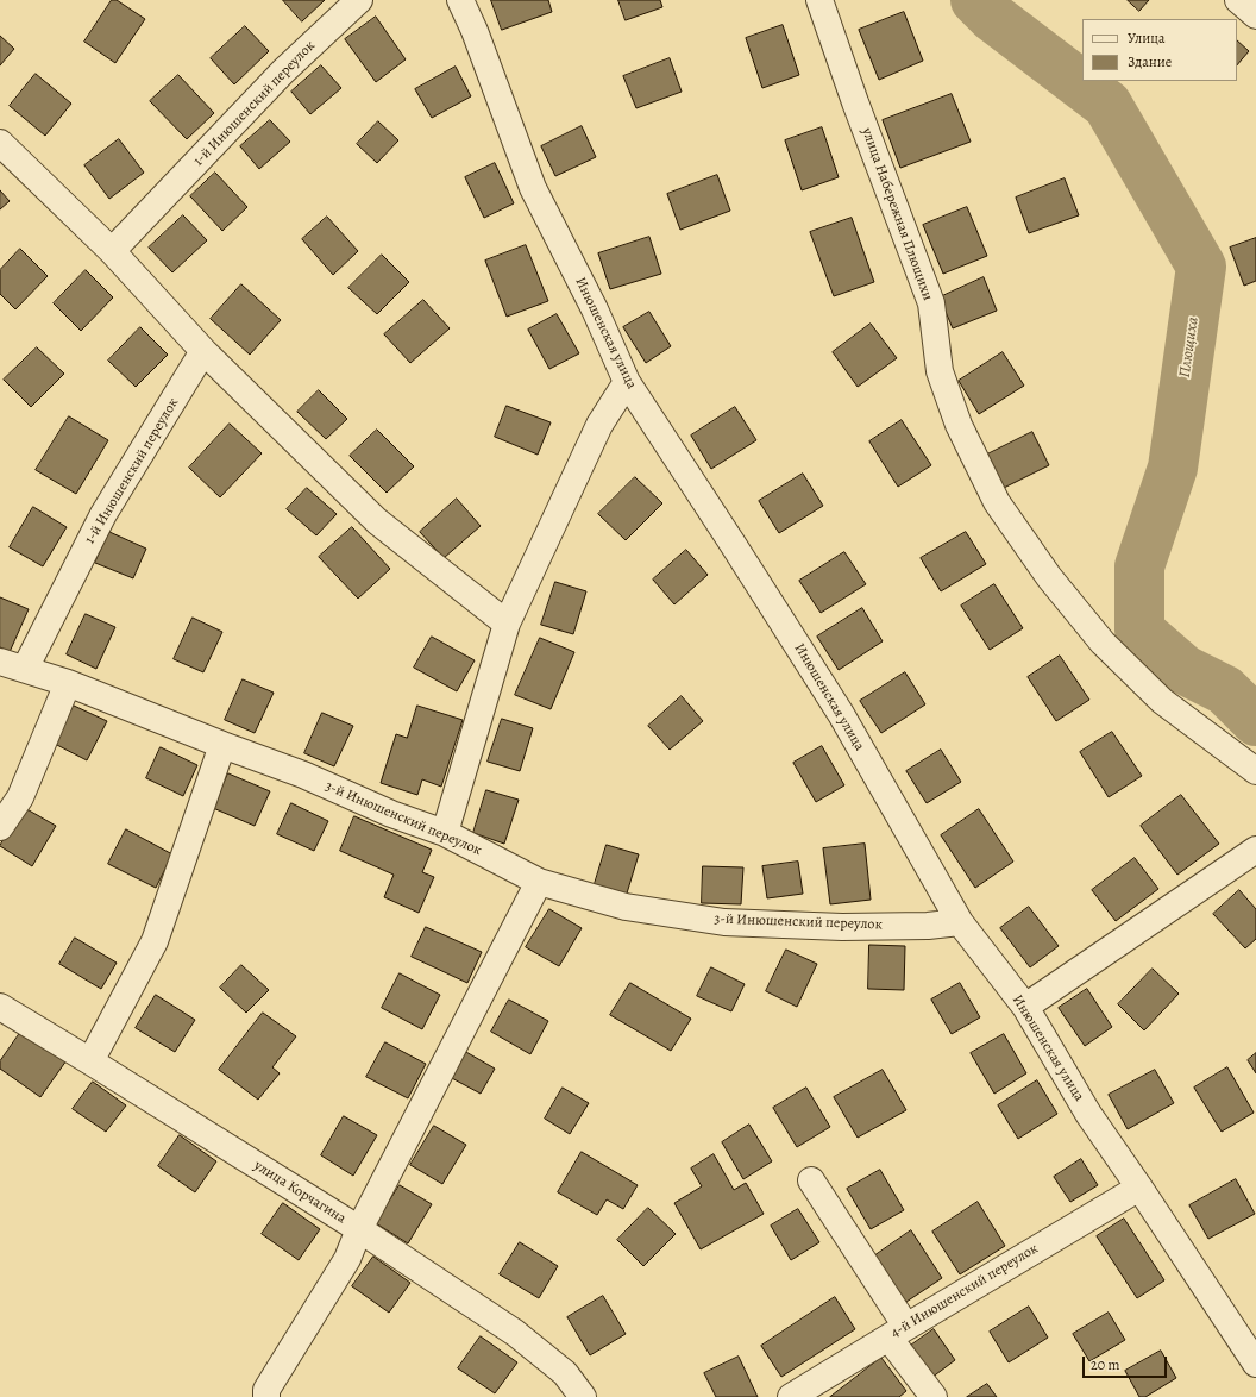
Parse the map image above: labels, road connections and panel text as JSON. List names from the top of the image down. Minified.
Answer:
{"streets":{"street":["1-й Инюшенский переулок","улица Набережная Плющихи","Инюшенская улица","3-й Инюшенский переулок","улица Корчагина","4-й Инюшенский переулок"]},"crossings":[["1-й Инюшенский переулок","3-й Инюшенский переулок"],["Инюшенская улица","3-й Инюшенский переулок"],["Инюшенская улица","4-й Инюшенский переулок"]],"water":["Плющиха"],"legend":["Улица","Здание"],"scale_bar":"20 m"}
